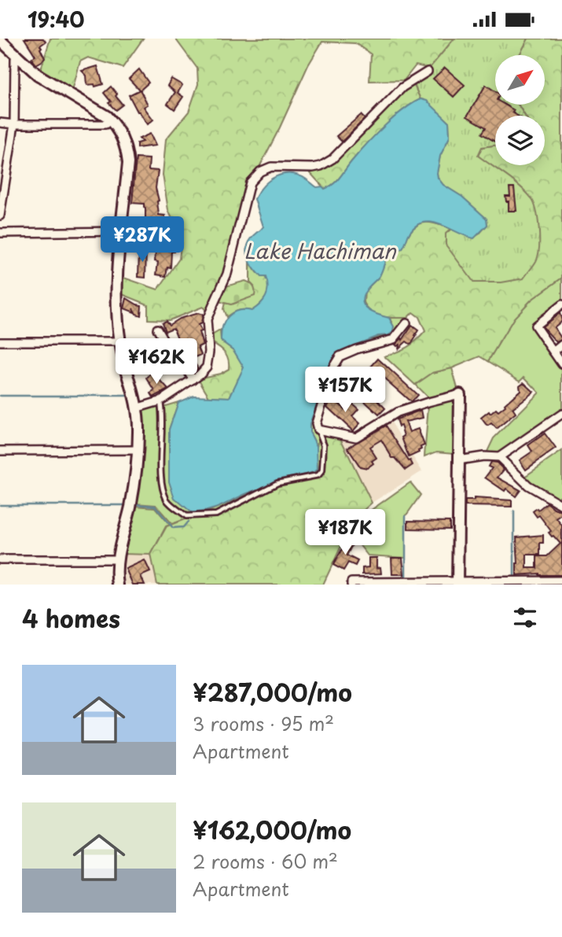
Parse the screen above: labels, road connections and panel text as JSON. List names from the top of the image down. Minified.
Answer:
{"water":["Lake Hachiman"],"north":"top right","page":{"status":"19:40","price":["¥287K","¥162K","¥157K","¥187K"],"heading":"4 homes","list":[{"name":"¥287,000/mo","note":"3 rooms · 95 m² · Apartment"},{"name":"¥162,000/mo","note":"2 rooms · 60 m² · Apartment"}]}}
